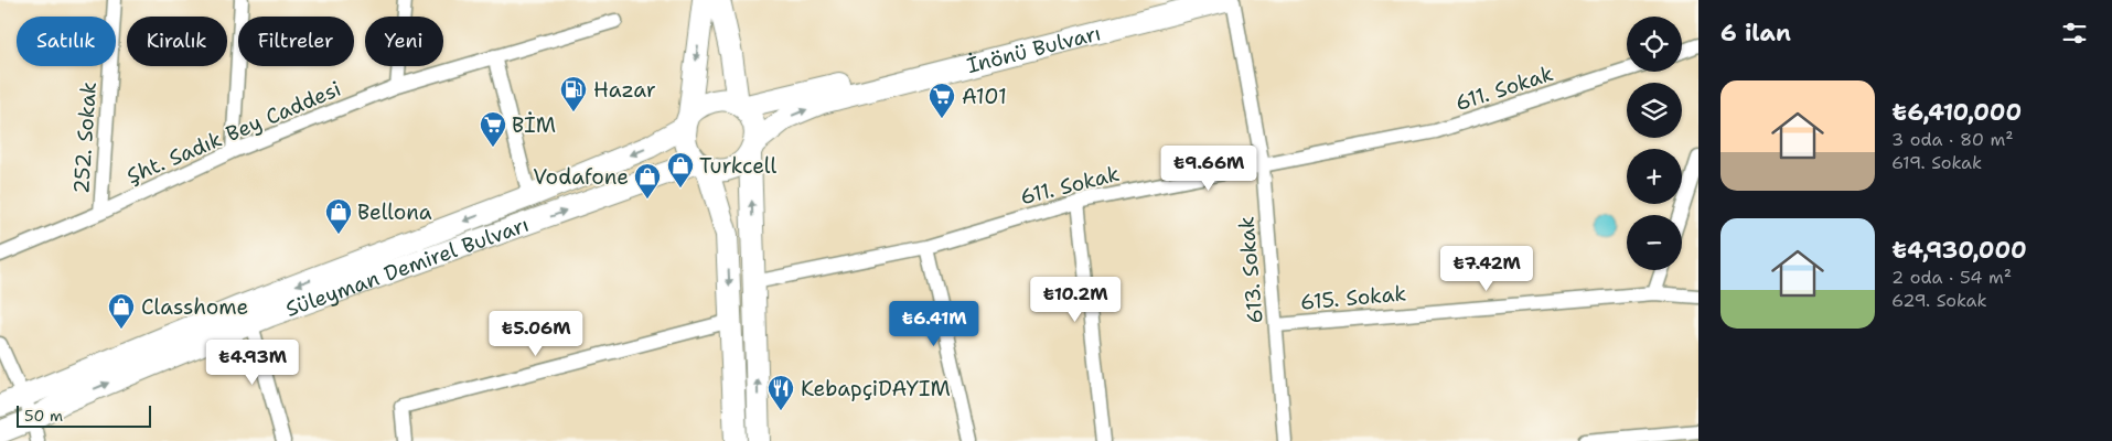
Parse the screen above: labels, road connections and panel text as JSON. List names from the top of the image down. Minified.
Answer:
{"streets":{"main road":["İnönü Bulvarı","Süleyman Demirel Bulvarı"],"street":["611. Sokak","Şht. Sadık Bey Caddesi","252. Sokak","613. Sokak","615. Sokak"]},"crossings":[["İnönü Bulvarı","Süleyman Demirel Bulvarı"],["611. Sokak","613. Sokak"],["Şht. Sadık Bey Caddesi","252. Sokak"],["613. Sokak","615. Sokak"]],"places":{"fuel station":["Hazar"],"supermarket":["A101","BİM"],"shop":["Turkcell","Vodafone","Bellona","Classhome"],"restaurant":["KebapçiDAYIM"]},"scale_bar":"50 m","page":{"heading":"6 ilan","map_buttons":["+","−"],"chip":["Satılık","Kiralık","Filtreler","Yeni"],"list":[{"name":"₺6,410,000","note":"3 oda · 80 m² · 619. Sokak"},{"name":"₺4,930,000","note":"2 oda · 54 m² · 629. Sokak"}],"price":["₺9.66M","₺7.42M","₺10.2M","₺6.41M","₺5.06M","₺4.93M"],"scale":"50 m"}}
